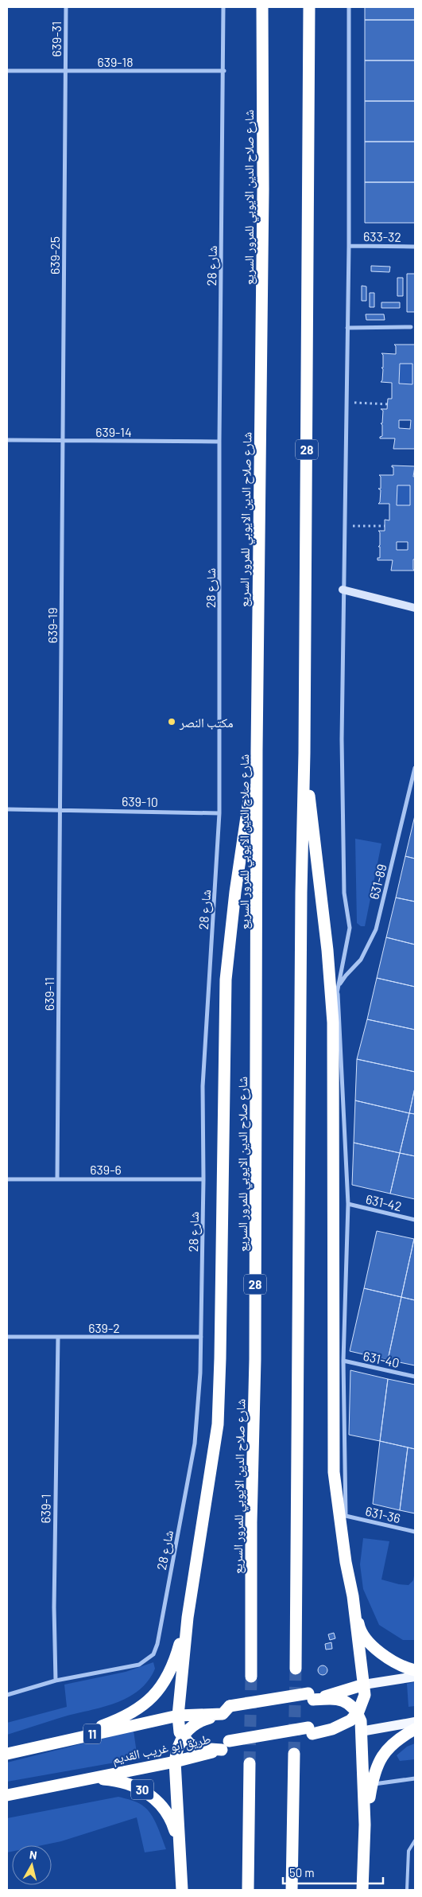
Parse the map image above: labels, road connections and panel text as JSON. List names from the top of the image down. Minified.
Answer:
{"streets":{"highway":["شارع صلاح الدين الايوبي للمرور السريع","28","11","طريق ابو غريب القديم","30"],"street":["639-31","639-18","633-32","639-25","شارع 28","639-14","639-19","639-10","631-89","639-11","639-6","631-42","639-2","631-40","639-1","631-36"]},"crossings":[["639-31","639-18"],["639-31","639-25"],["639-18","639-25"],["639-18","شارع 28"],["639-25","639-14"],["639-25","639-19"],["شارع 28","639-14"],["شارع 28","639-10"],["شارع 28","639-6"],["شارع 28","639-2"],["شارع 28","639-1"],["639-14","639-19"],["639-19","639-10"],["639-19","639-11"],["639-10","639-11"],["639-11","639-6"],["639-2","639-1"],["631-40","631-36"],["طريق ابو غريب القديم","30"]],"places":["مكتب النصر"],"scale_bar":"50 m","north":"top"}
